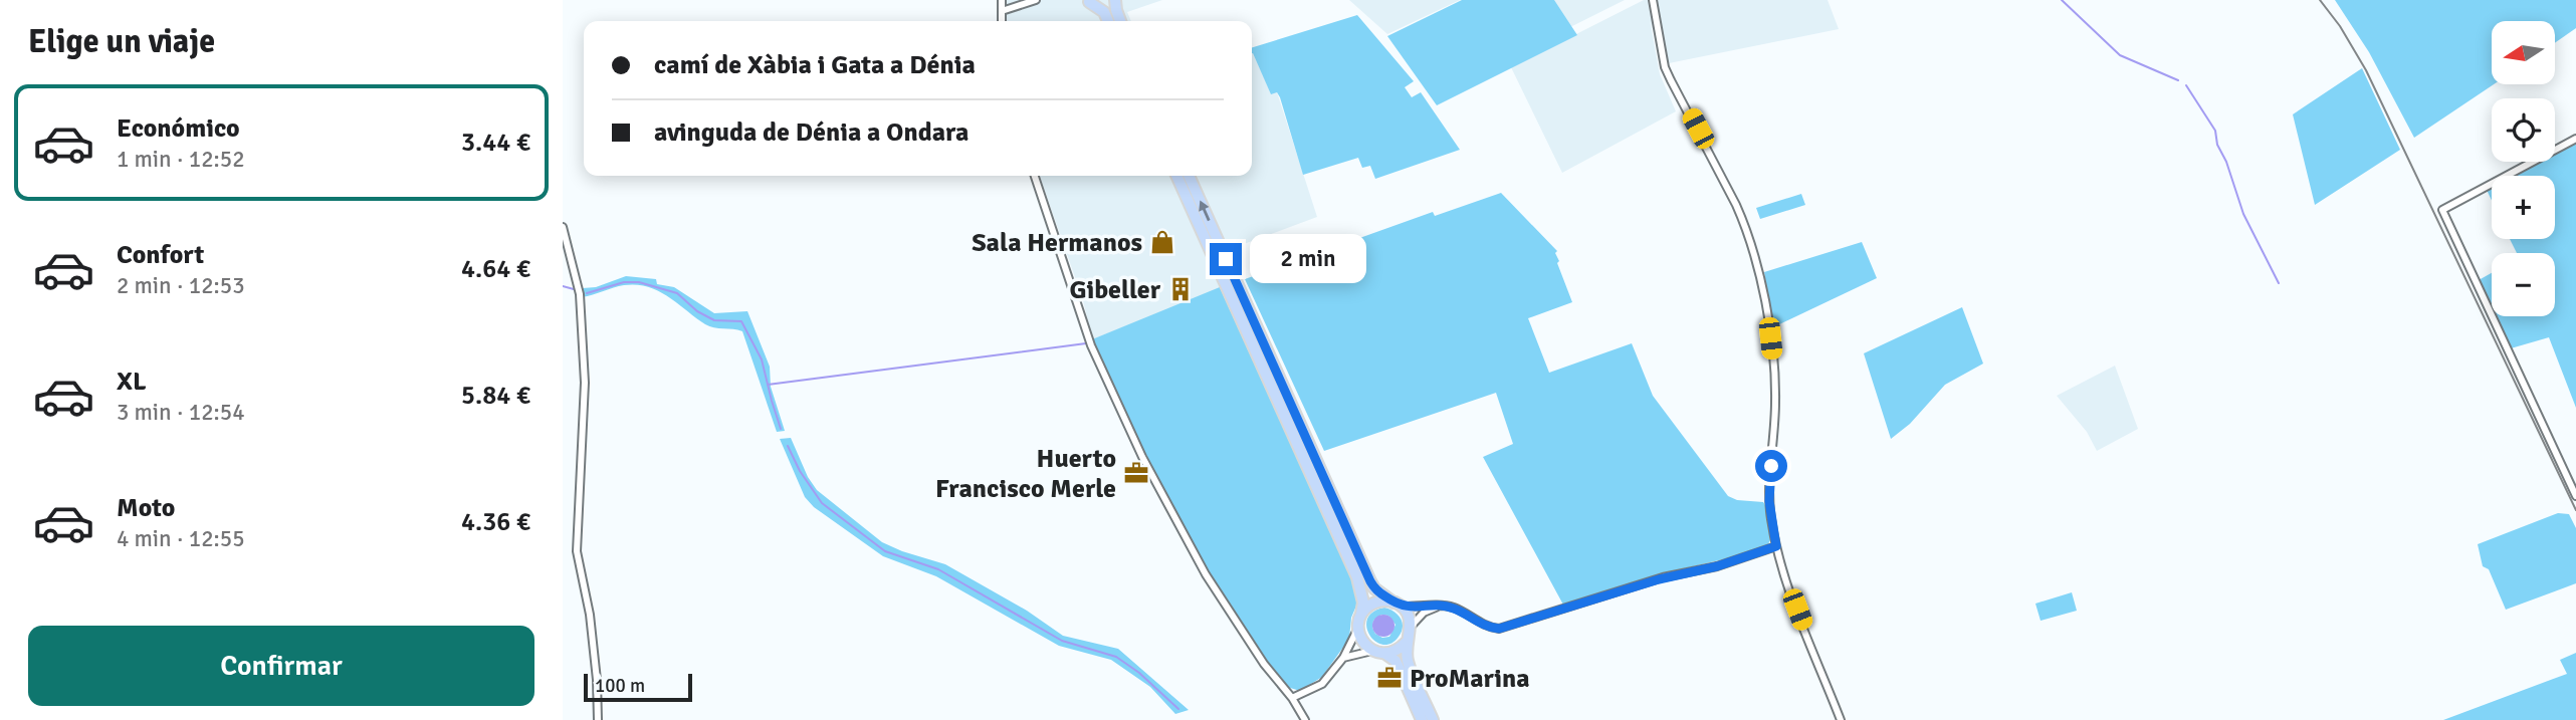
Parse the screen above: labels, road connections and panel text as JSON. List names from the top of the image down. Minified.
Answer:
{"places":{"shop":["Sala Hermanos"],"building":["Gibeller"],"office":["Huerto Francisco Merle","ProMarina"]},"scale_bar":"100 m","north":"left","page":{"heading":"Elige un viaje","map_buttons":["+","−"],"banner":["camí de Xàbia i Gata a Dénia","avinguda de Dénia a Ondara"],"list":[{"name":"Económico","note":"1 min · 12:52","value":"3.44 €"},{"name":"Confort","note":"2 min · 12:53","value":"4.64 €"},{"name":"XL","note":"3 min · 12:54","value":"5.84 €"},{"name":"Moto","note":"4 min · 12:55","value":"4.36 €"}],"bubble":"2 min","buttons":"Confirmar","scale":"100 m"}}
